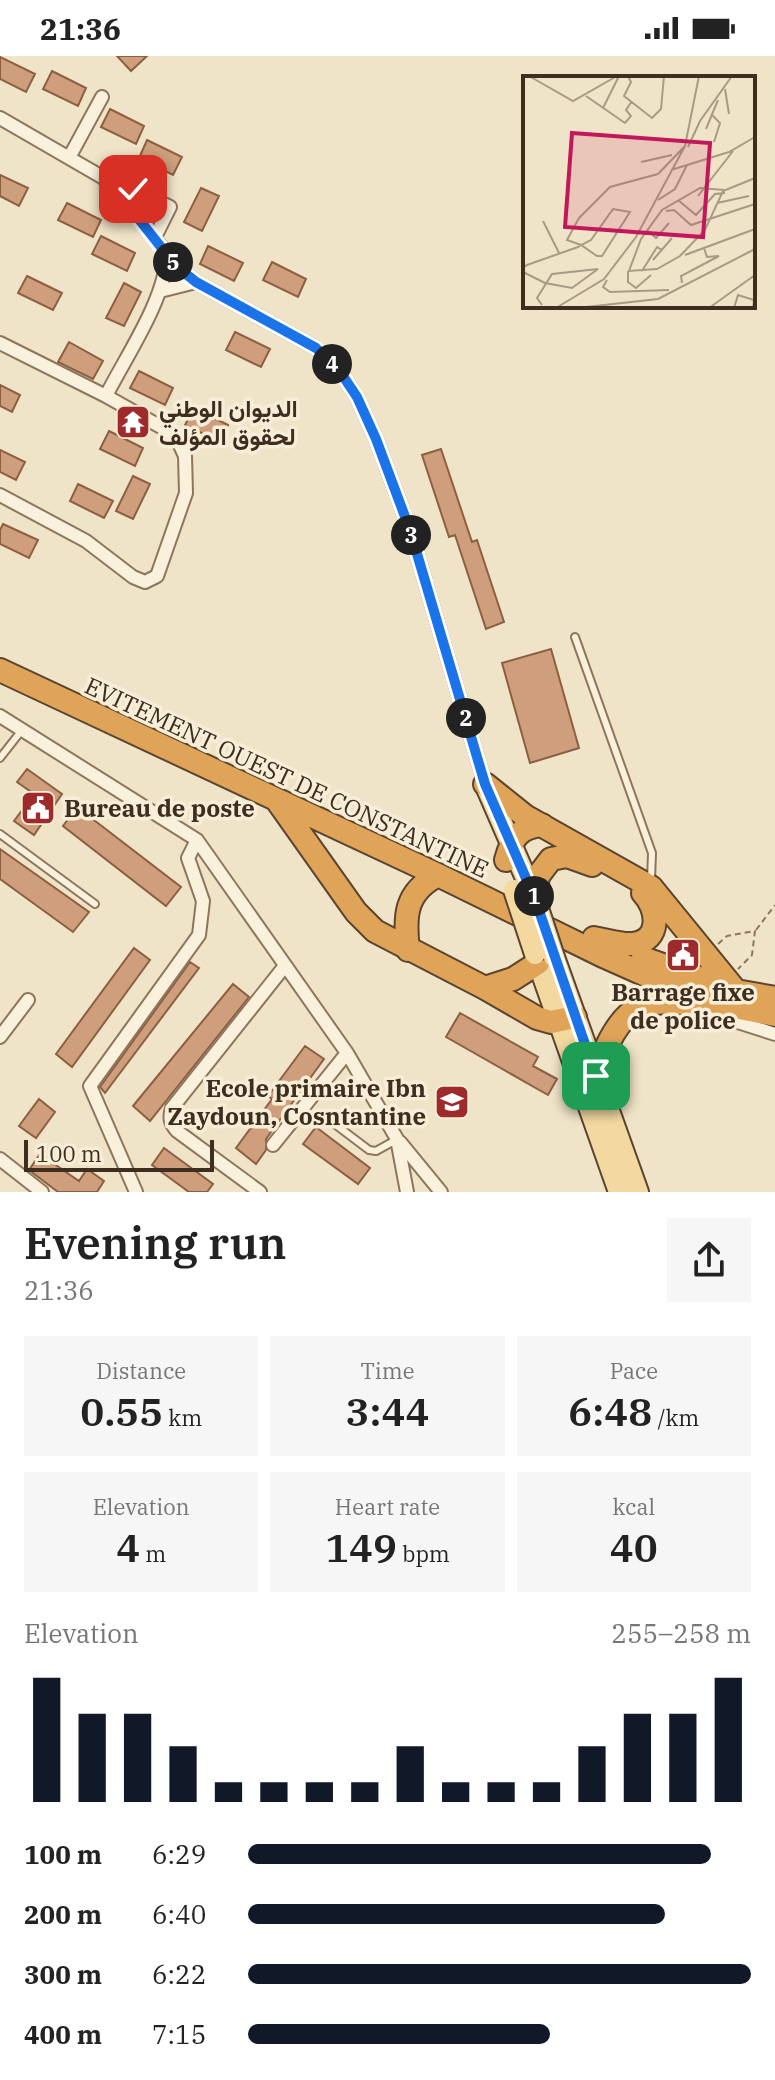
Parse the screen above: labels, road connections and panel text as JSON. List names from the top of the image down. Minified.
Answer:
{"streets":{"highway":["EVITEMENT OUEST DE CONSTANTINE"]},"places":{"temple":["الديوان الوطني لحقوق المؤلف"],"public building":["Bureau de poste","Barrage fixe de police"],"school or university":["Ecole primaire Ibn Zaydoun, Cosntantine"]},"scale_bar":"100 m","page":{"status":"21:36","pins":["5","4","3","2","1"],"scale":"100 m","heading":["Evening run","21:36"],"stats":[["Distance","0.55 km"],["Time","3:44"],["Pace","6:48 /km"],["Elevation","4 m"],["Heart rate","149 bpm"],["kcal","40"]],"chart":["Elevation","255–258 m"],"list":[{"name":"100 m","note":"6:29"},{"name":"200 m","note":"6:40"},{"name":"300 m","note":"6:22"},{"name":"400 m","note":"7:15"}]}}
